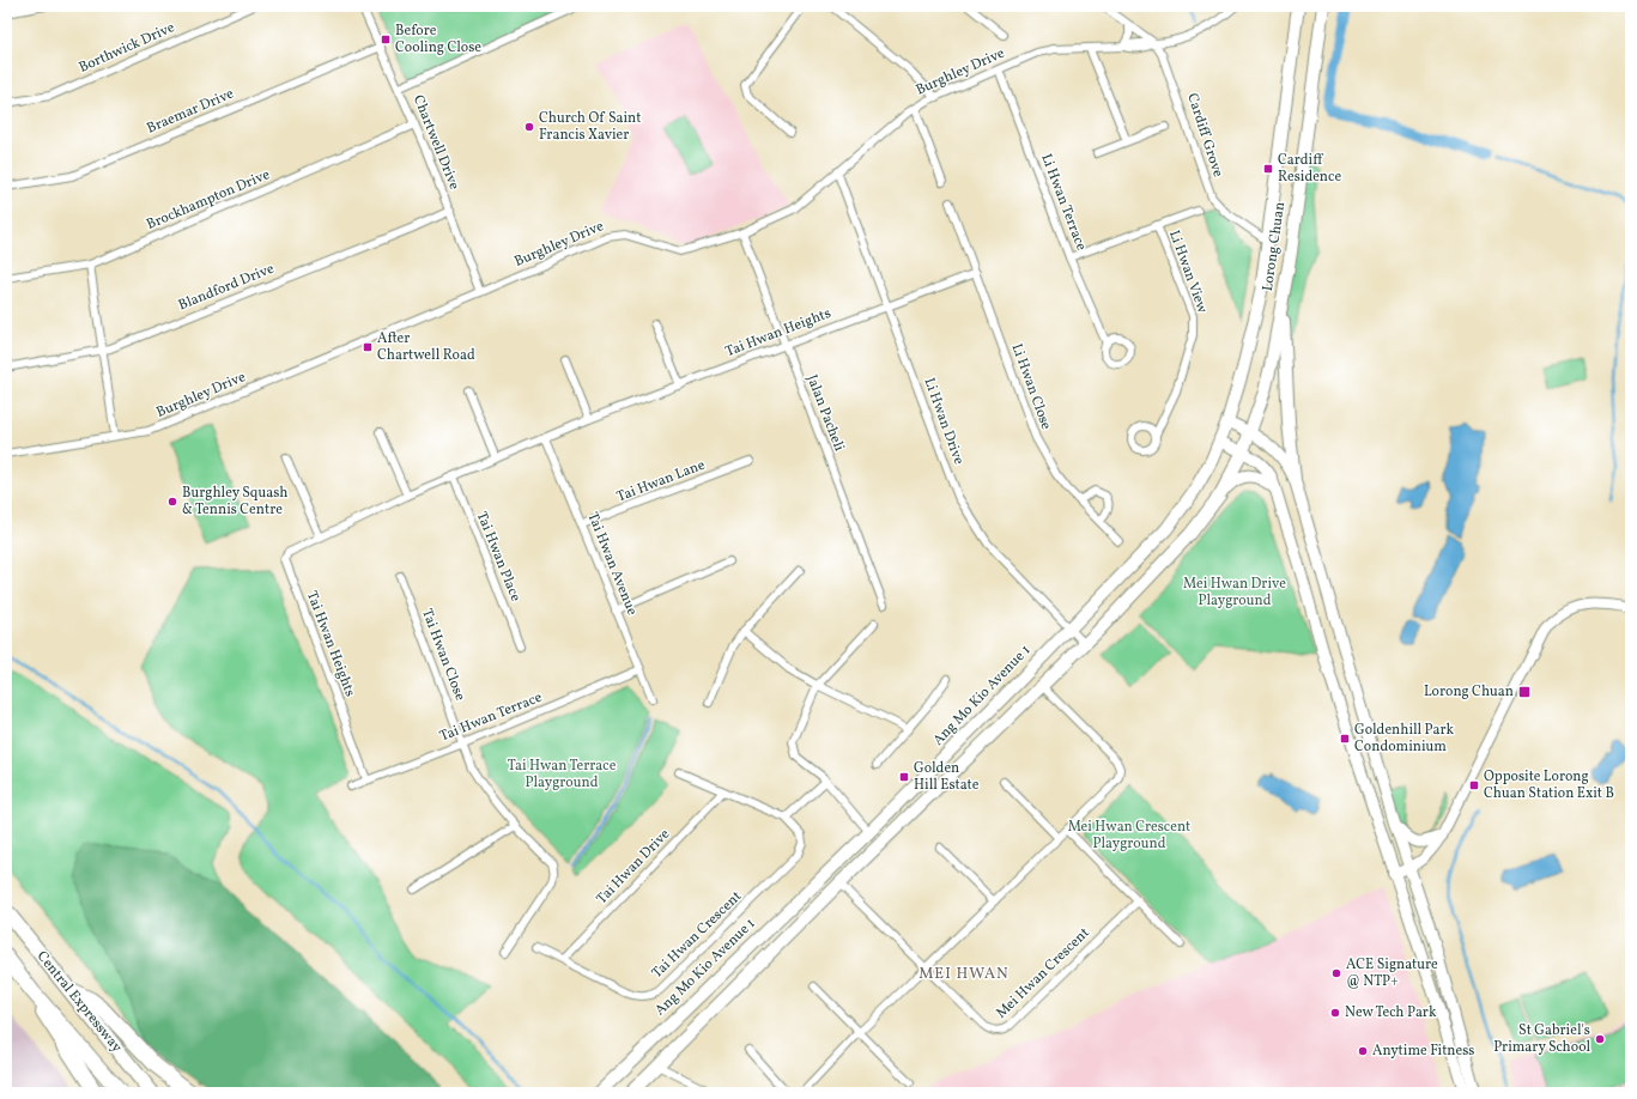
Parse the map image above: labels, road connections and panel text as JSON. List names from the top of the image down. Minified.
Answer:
{"streets":{"highway":["Central Expressway"],"main road":["Lorong Chuan","Ang Mo Kio Avenue 1"],"street":["Borthwick Drive","Burghley Drive","Braemar Drive","Cardiff Grove","Chartwell Drive","Brockhampton Drive","Li Hwan Terrace","Li Hwan View","Blandford Drive","Tai Hwan Heights","Li Hwan Close","Jalan Pacheli","Li Hwan Drive","Tai Hwan Lane","Tai Hwan Place","Tai Hwan Avenue","Tai Hwan Close","Tai Hwan Terrace","Tai Hwan Drive","Tai Hwan Crescent","Mei Hwan Crescent"]},"crossings":[["Burghley Drive","Cardiff Grove"],["Burghley Drive","Chartwell Drive"],["Burghley Drive","Li Hwan Terrace"],["Burghley Drive","Jalan Pacheli"],["Burghley Drive","Li Hwan Drive"],["Braemar Drive","Chartwell Drive"],["Cardiff Grove","Lorong Chuan"],["Chartwell Drive","Brockhampton Drive"],["Chartwell Drive","Blandford Drive"],["Li Hwan Terrace","Li Hwan View"],["Lorong Chuan","Ang Mo Kio Avenue 1"],["Tai Hwan Heights","Jalan Pacheli"],["Tai Hwan Heights","Li Hwan Drive"],["Tai Hwan Heights","Tai Hwan Place"],["Tai Hwan Heights","Tai Hwan Avenue"],["Tai Hwan Heights","Tai Hwan Terrace"],["Li Hwan Drive","Ang Mo Kio Avenue 1"],["Tai Hwan Lane","Tai Hwan Avenue"],["Tai Hwan Avenue","Tai Hwan Terrace"],["Tai Hwan Close","Tai Hwan Terrace"],["Tai Hwan Drive","Tai Hwan Crescent"]],"districts":["MEI HWAN"],"parks":["Mei Hwan Drive Playground","Tai Hwan Terrace Playground","Mei Hwan Crescent Playground"],"places":{"transit":["Before Cooling Close","Cardiff Residence","After Chartwell Road","Lorong Chuan","Goldenhill Park Condominium","Golden Hill Estate","Opposite Lorong Chuan Station Exit B"],"other":["Church Of Saint Francis Xavier","Burghley Squash & Tennis Centre","ACE Signature @ NTP+","New Tech Park","St Gabriel's Primary School","Anytime Fitness"]}}
